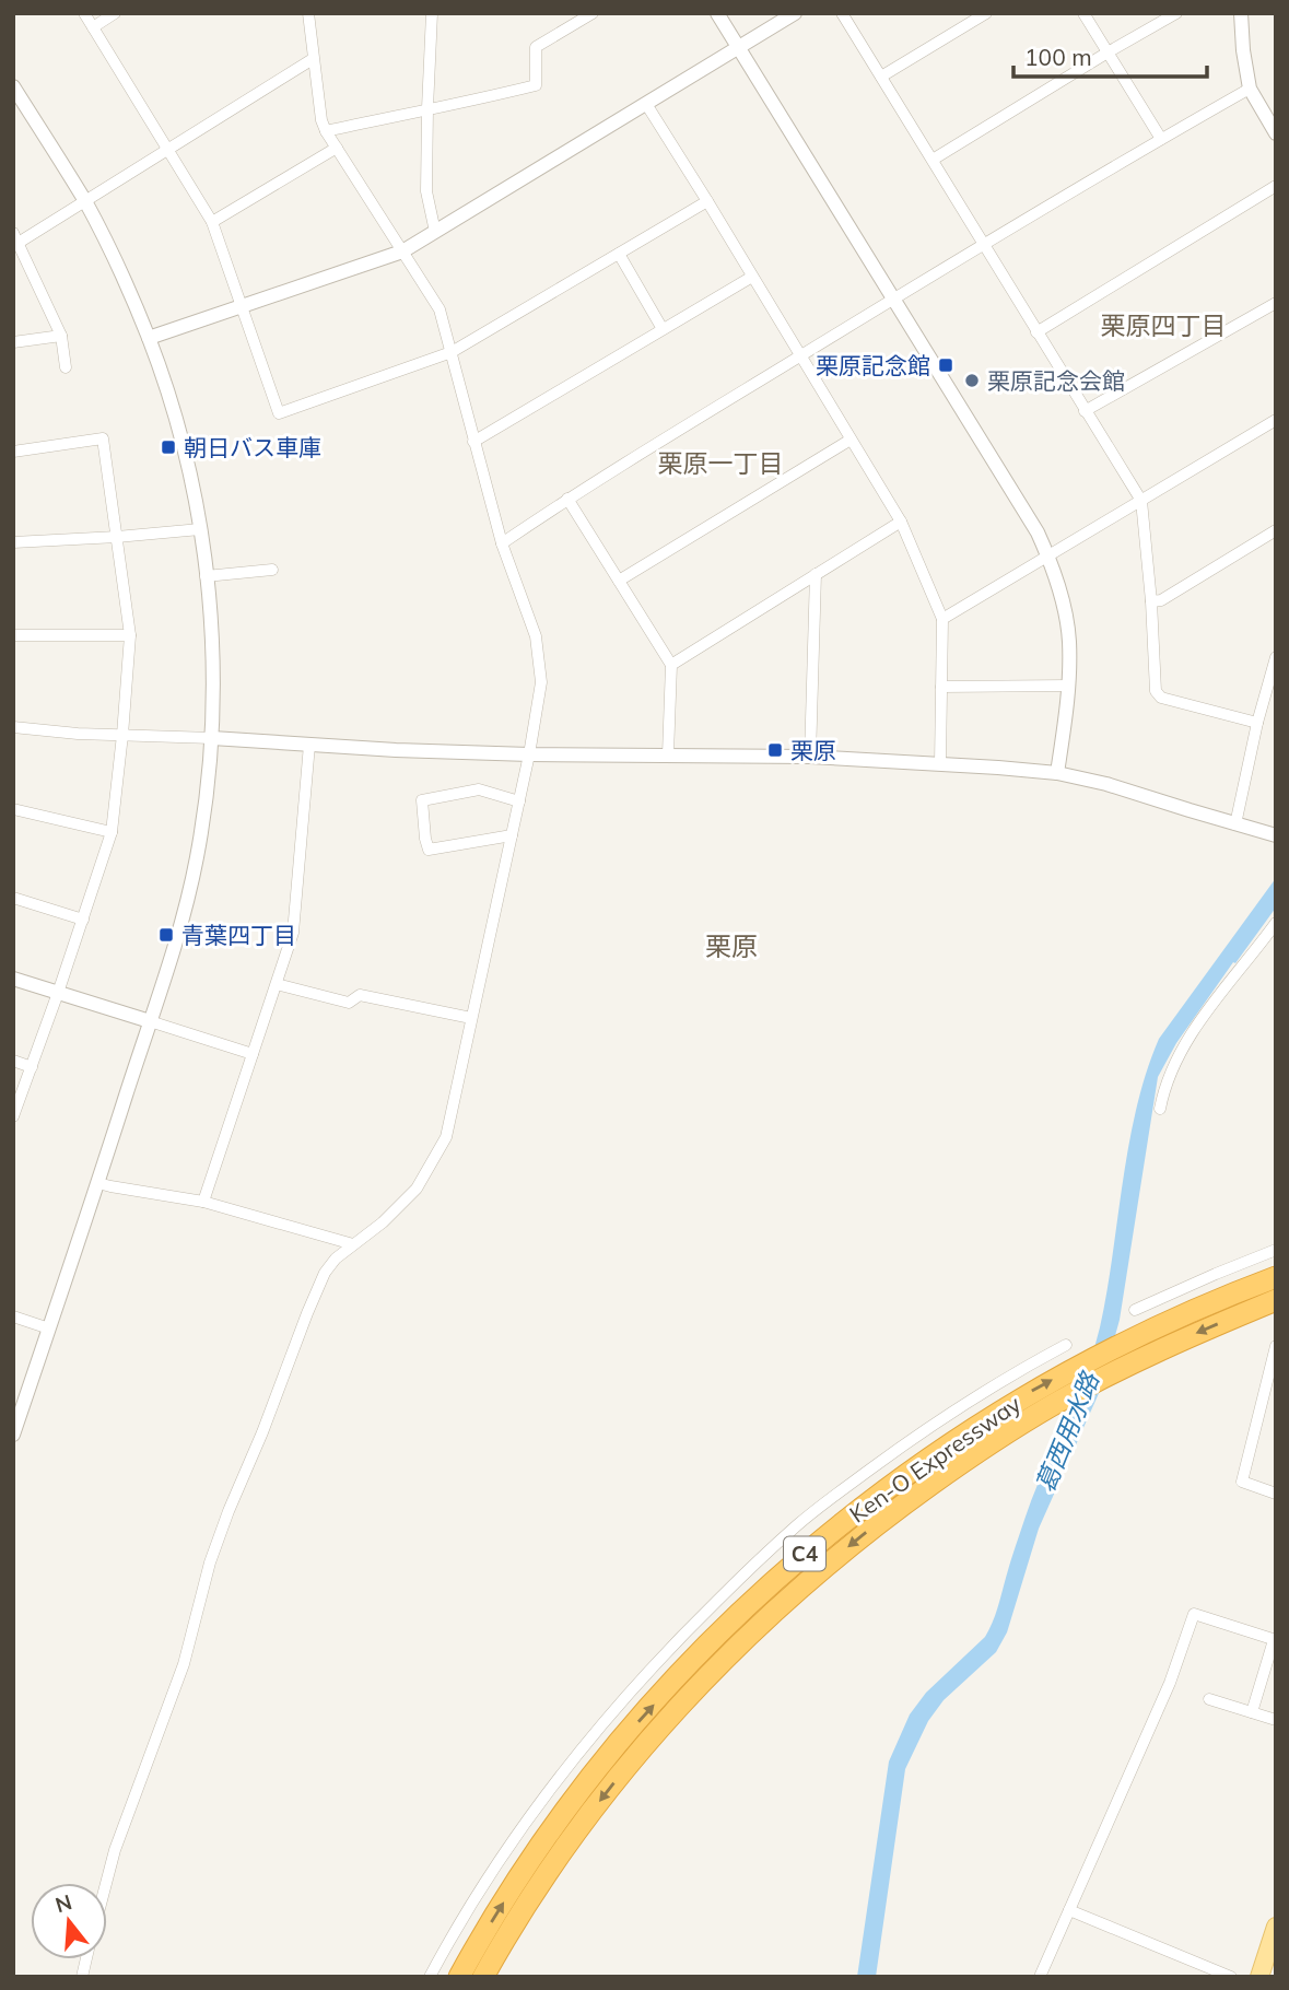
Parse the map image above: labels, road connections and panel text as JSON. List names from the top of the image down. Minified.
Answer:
{"streets":{"highway":["Ken-O Expressway","C4"]},"districts":["栗原四丁目","栗原一丁目","栗原"],"water":["葛西用水路"],"places":{"transit":["栗原記念館","朝日バス車庫","栗原","青葉四丁目"],"other":["栗原記念会館"]},"scale_bar":"100 m","north":"top"}
